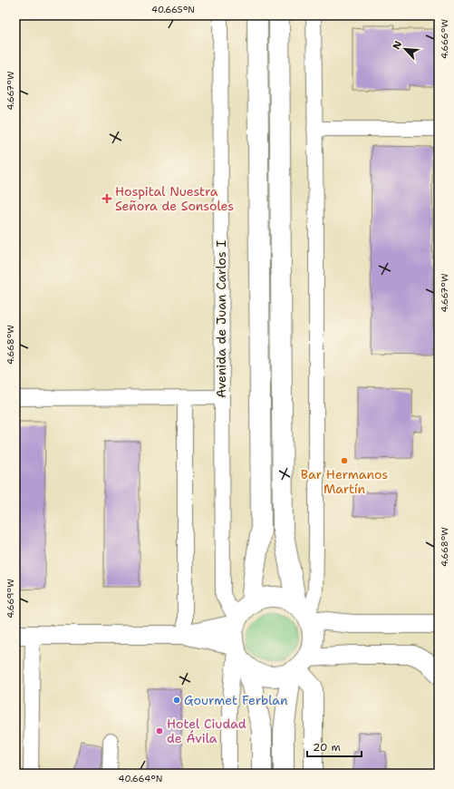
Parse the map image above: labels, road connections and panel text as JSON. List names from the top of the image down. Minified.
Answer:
{"streets":{"street":["Avenida de Juan Carlos I"]},"places":{"health":["Hospital Nuestra Señora de Sonsoles"],"other":["Bar Hermanos Martín","Gourmet Ferblan","Hotel Ciudad de Ávila"]},"scale_bar":"20 m","north":"top left","coordinates":["40.665°N","4.666°W","4.667°W","4.668°W","4.669°W","40.664°N"]}
